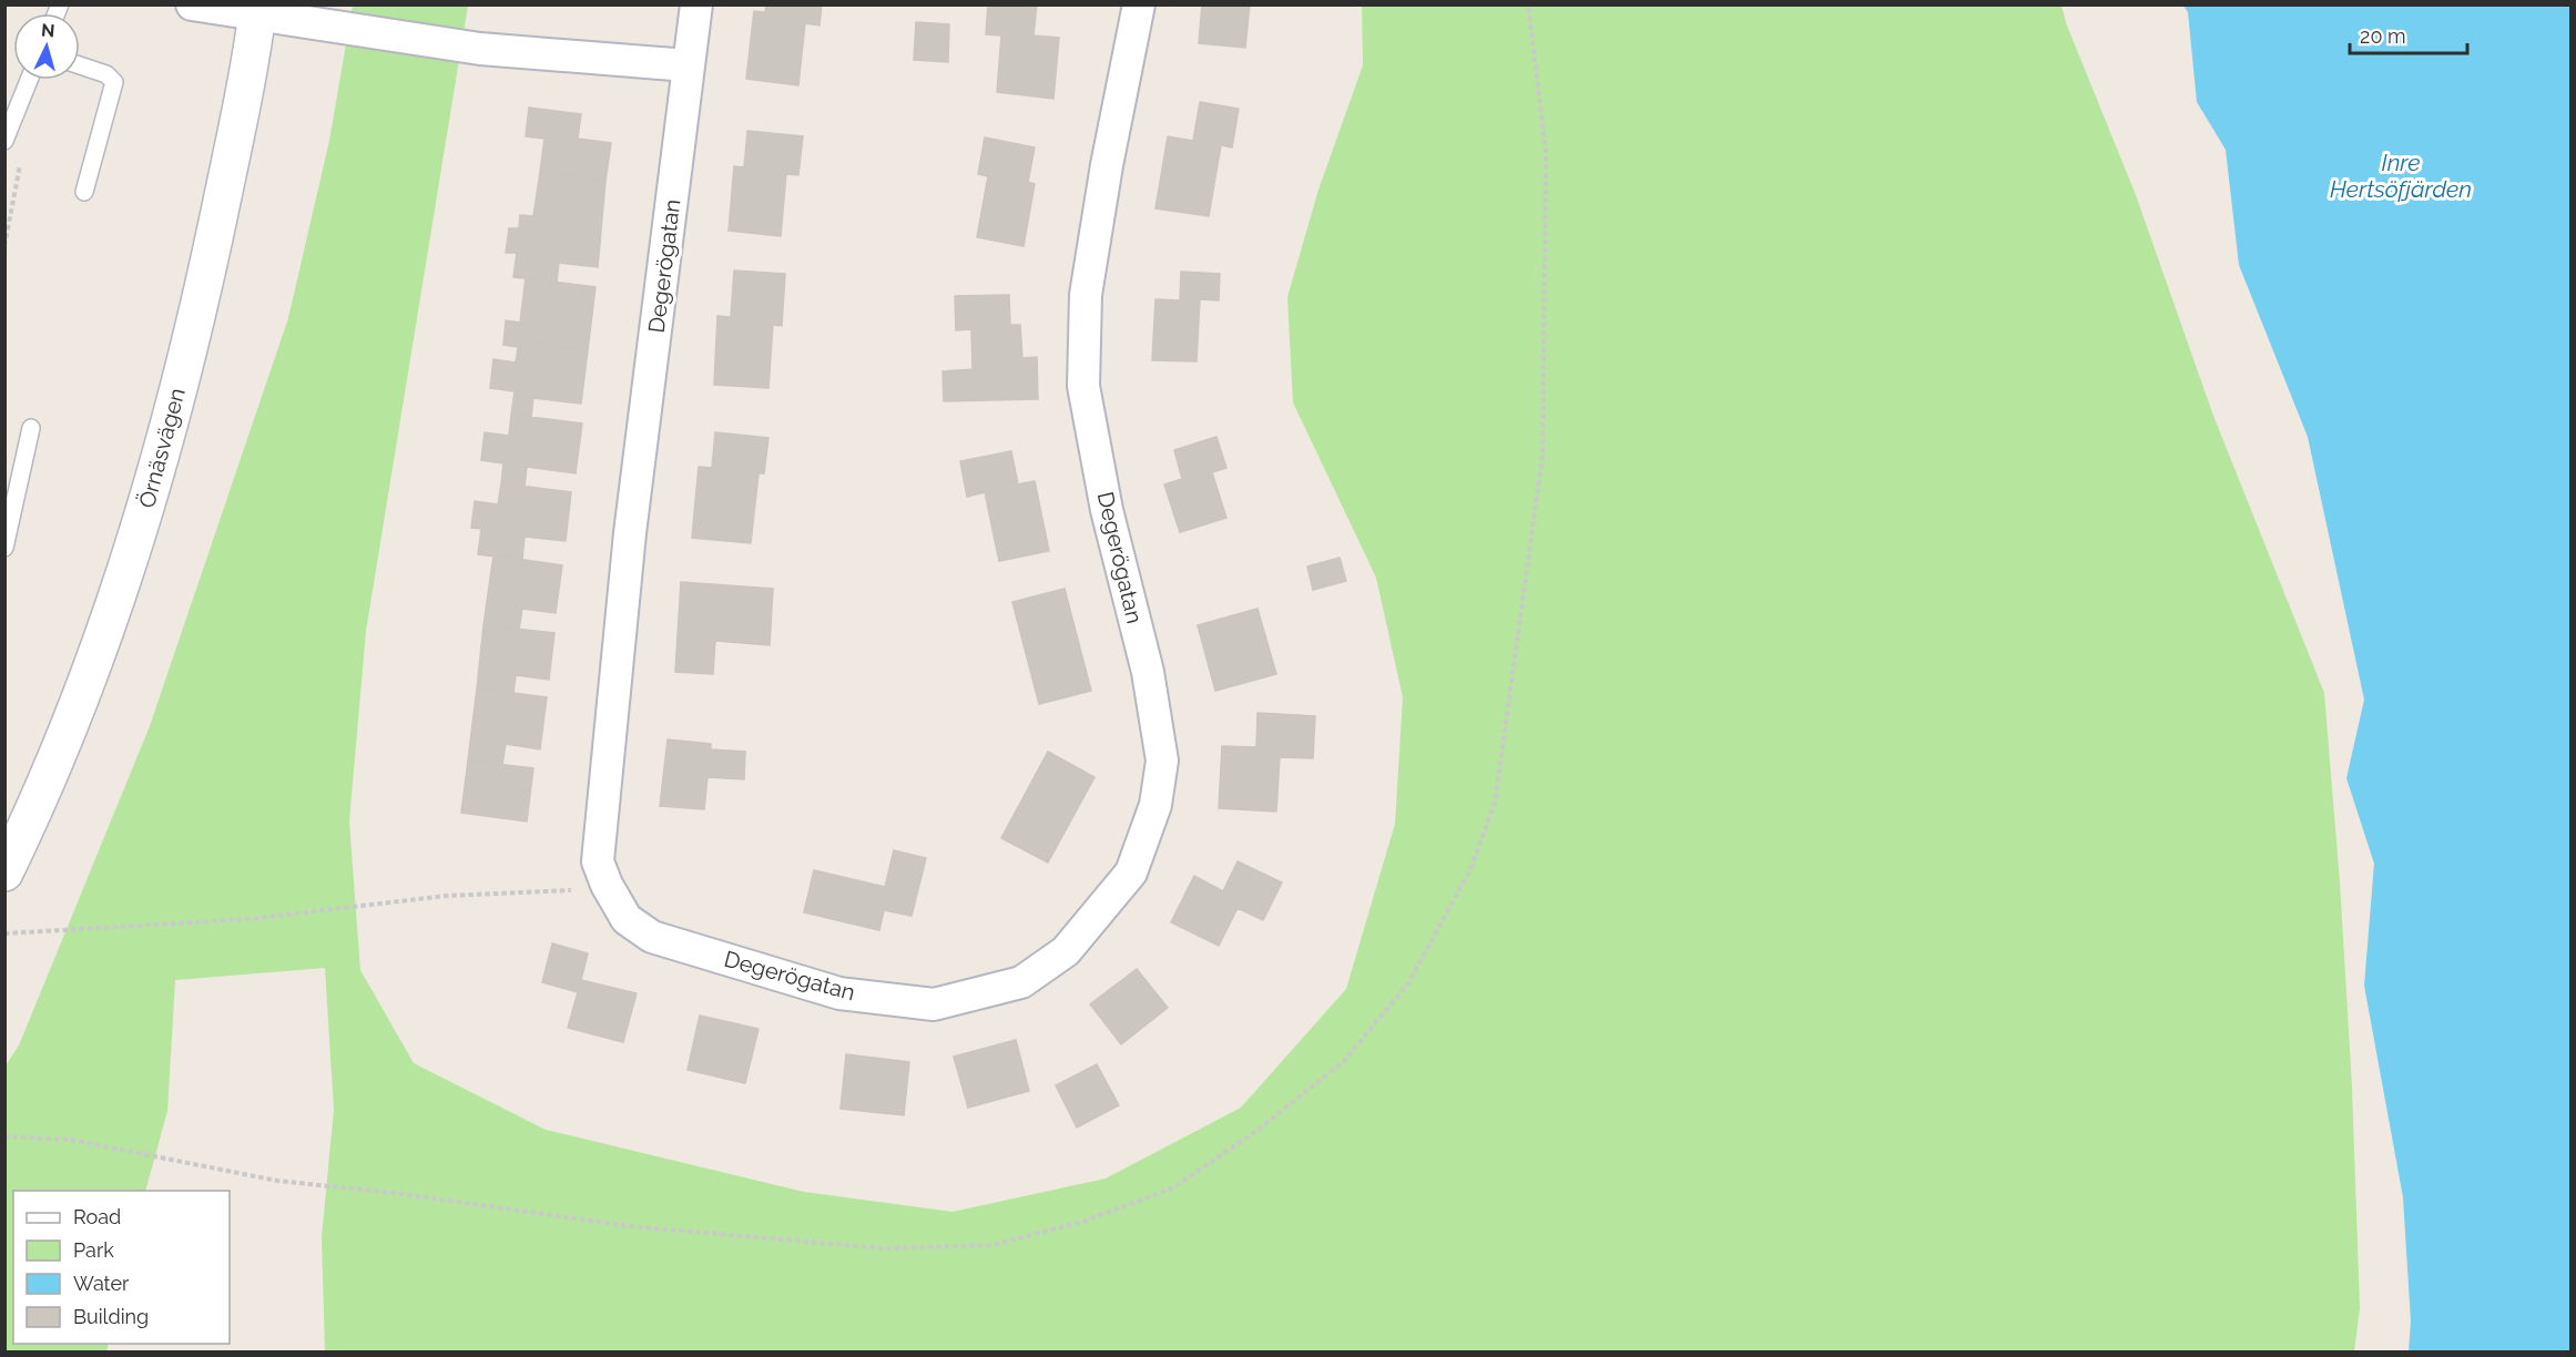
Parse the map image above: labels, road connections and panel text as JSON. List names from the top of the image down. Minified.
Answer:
{"streets":{"street":["Degerögatan","Örnäsvägen"]},"water":["Inre Hertsöfjärden"],"legend":["Road","Park","Water","Building"],"scale_bar":"20 m","north":"top"}
